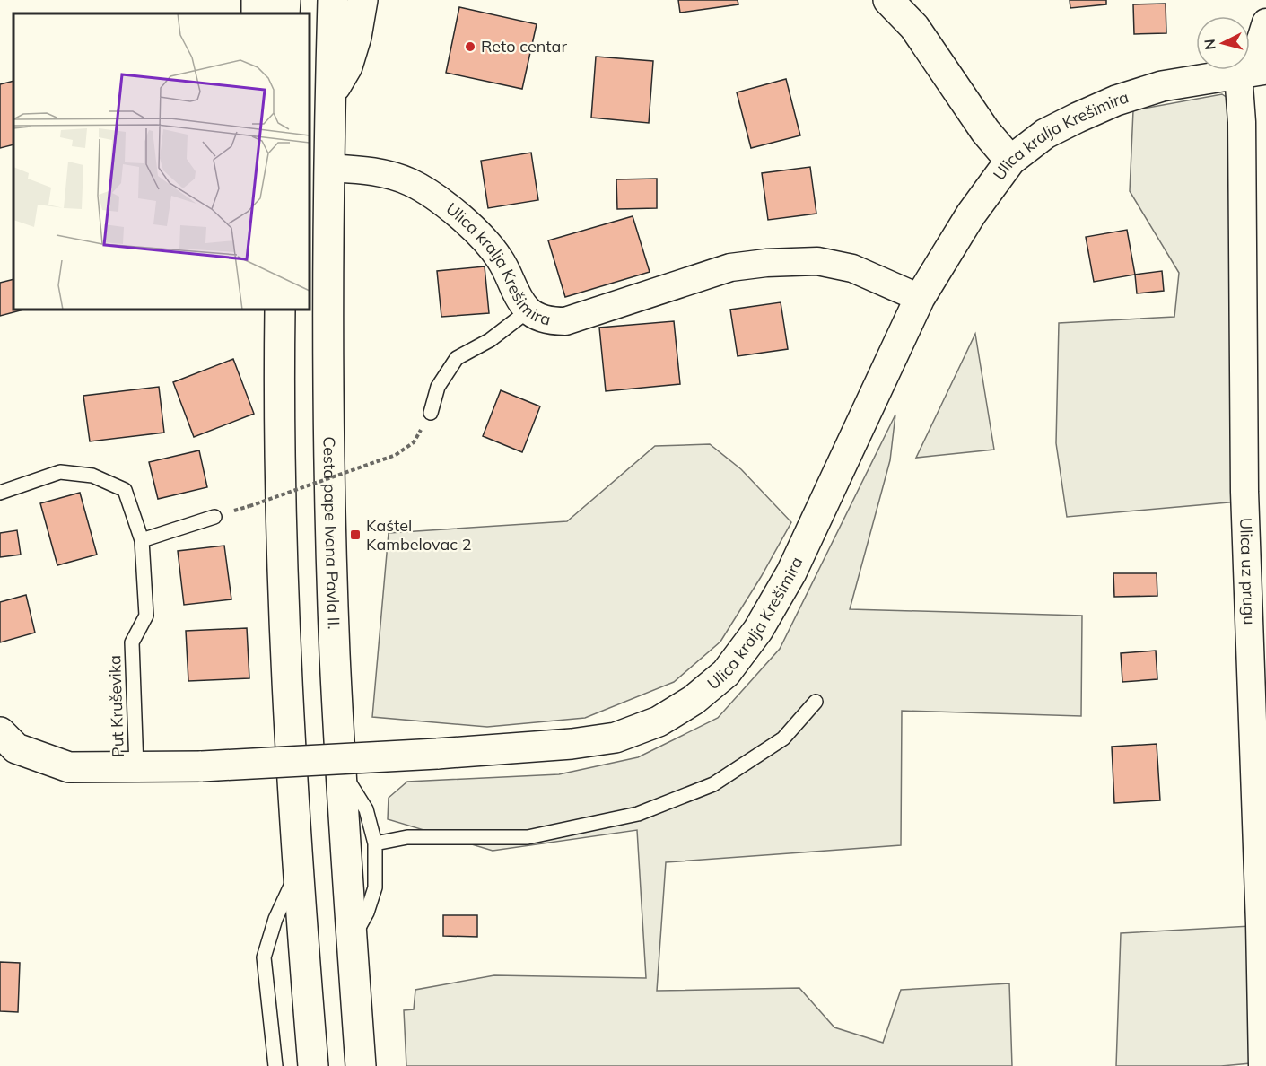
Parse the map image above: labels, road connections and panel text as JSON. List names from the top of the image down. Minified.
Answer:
{"streets":{"main road":["Ulica kralja Krešimira","Cesta pape Ivana Pavla II."],"street":["Ulica uz prugu"],"lane":["Put Kruševika"]},"crossings":[["Ulica kralja Krešimira","Cesta pape Ivana Pavla II."],["Ulica kralja Krešimira","Ulica uz prugu"],["Ulica kralja Krešimira","Put Kruševika"]],"places":{"other":["Reto centar"],"transit":["Kaštel Kambelovac 2"]},"north":"left"}
